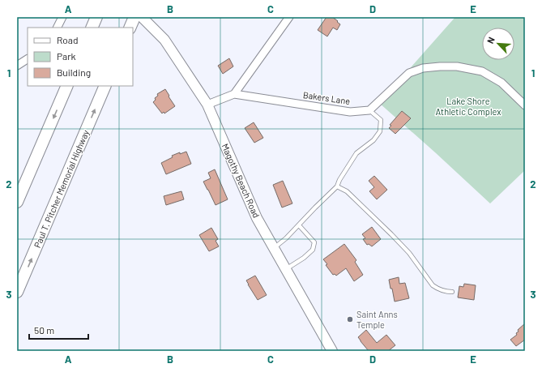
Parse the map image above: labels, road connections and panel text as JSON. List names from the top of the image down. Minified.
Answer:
{"streets":{"main road":["Paul T. Pitcher Memorial Highway"],"street":["Bakers Lane","Magothy Beach Road"]},"parks":["Lake Shore Athletic Complex"],"places":["Saint Anns Temple"],"legend":["Road","Park","Building"],"scale_bar":"50 m","north":"top left","grid":{"columns":["A","B","C","D","E"],"rows":["1","2","3"]}}
